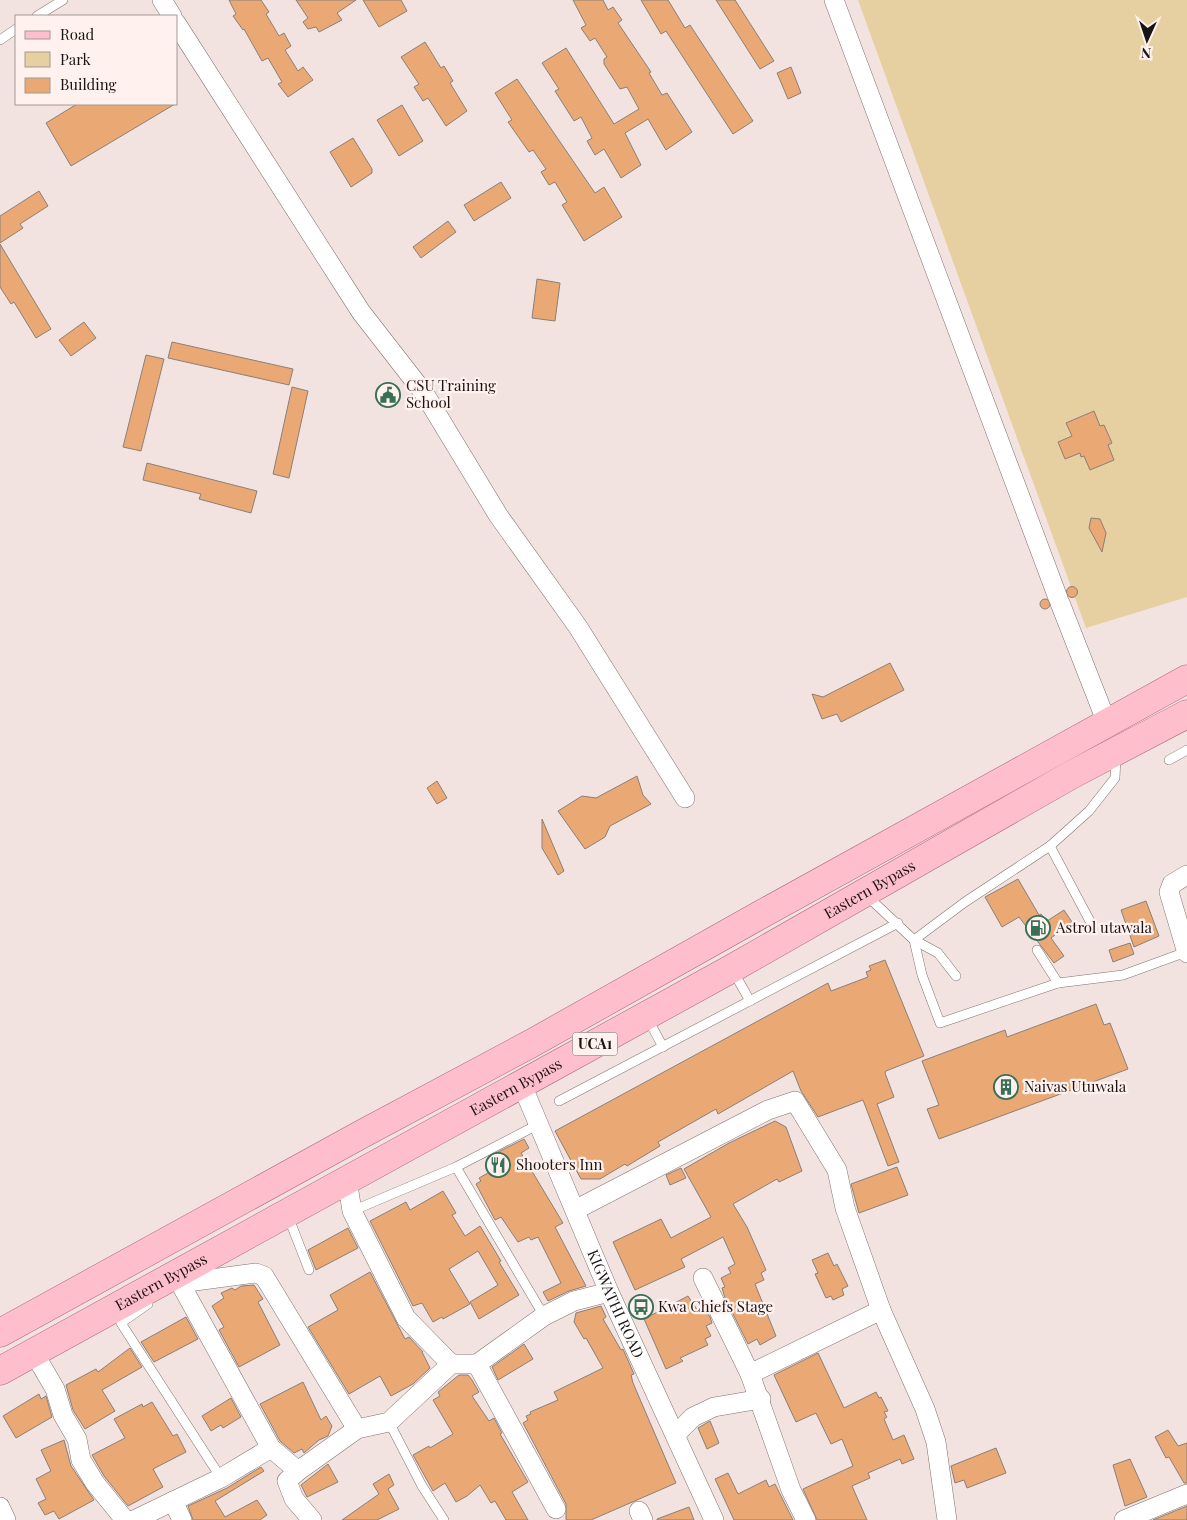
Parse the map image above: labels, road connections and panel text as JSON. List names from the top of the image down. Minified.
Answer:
{"streets":{"main road":["Eastern Bypass","UCA1"],"street":["KIGWATHI ROAD"]},"crossings":[["Eastern Bypass","KIGWATHI ROAD"]],"places":{"public building":["CSU Training School"],"fuel station":["Astrol utawala"],"building":["Naivas Utuwala"],"restaurant":["Shooters Inn"],"bus stop":["Kwa Chiefs Stage"]},"legend":["Road","Park","Building"],"north":"bottom"}
